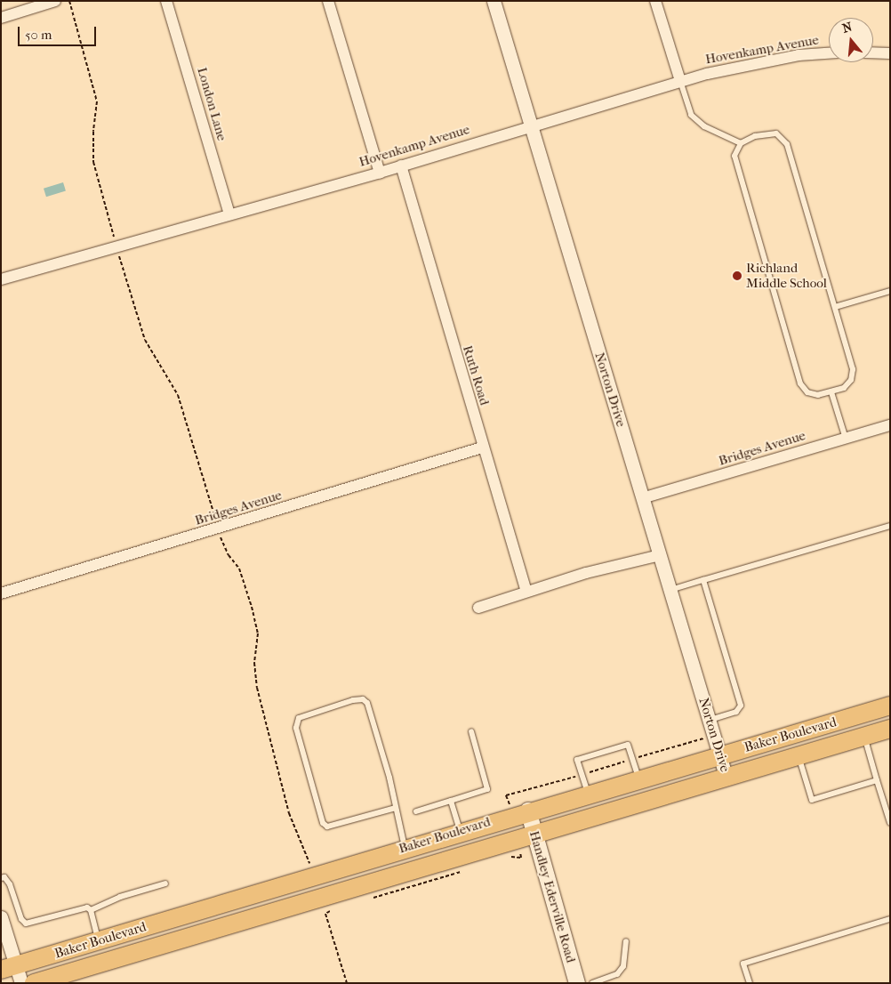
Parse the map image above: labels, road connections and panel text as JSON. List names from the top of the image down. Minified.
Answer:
{"streets":{"main road":["Baker Boulevard","Handley Ederville Road"],"street":["Hovenkamp Avenue","London Lane","Ruth Road","Norton Drive","Bridges Avenue"]},"crossings":[["Hovenkamp Avenue","London Lane"],["Hovenkamp Avenue","Ruth Road"],["Hovenkamp Avenue","Norton Drive"],["Ruth Road","Bridges Avenue"],["Norton Drive","Bridges Avenue"],["Norton Drive","Baker Boulevard"],["Baker Boulevard","Handley Ederville Road"]],"places":["Richland Middle School"],"scale_bar":"50 m","north":"top"}
